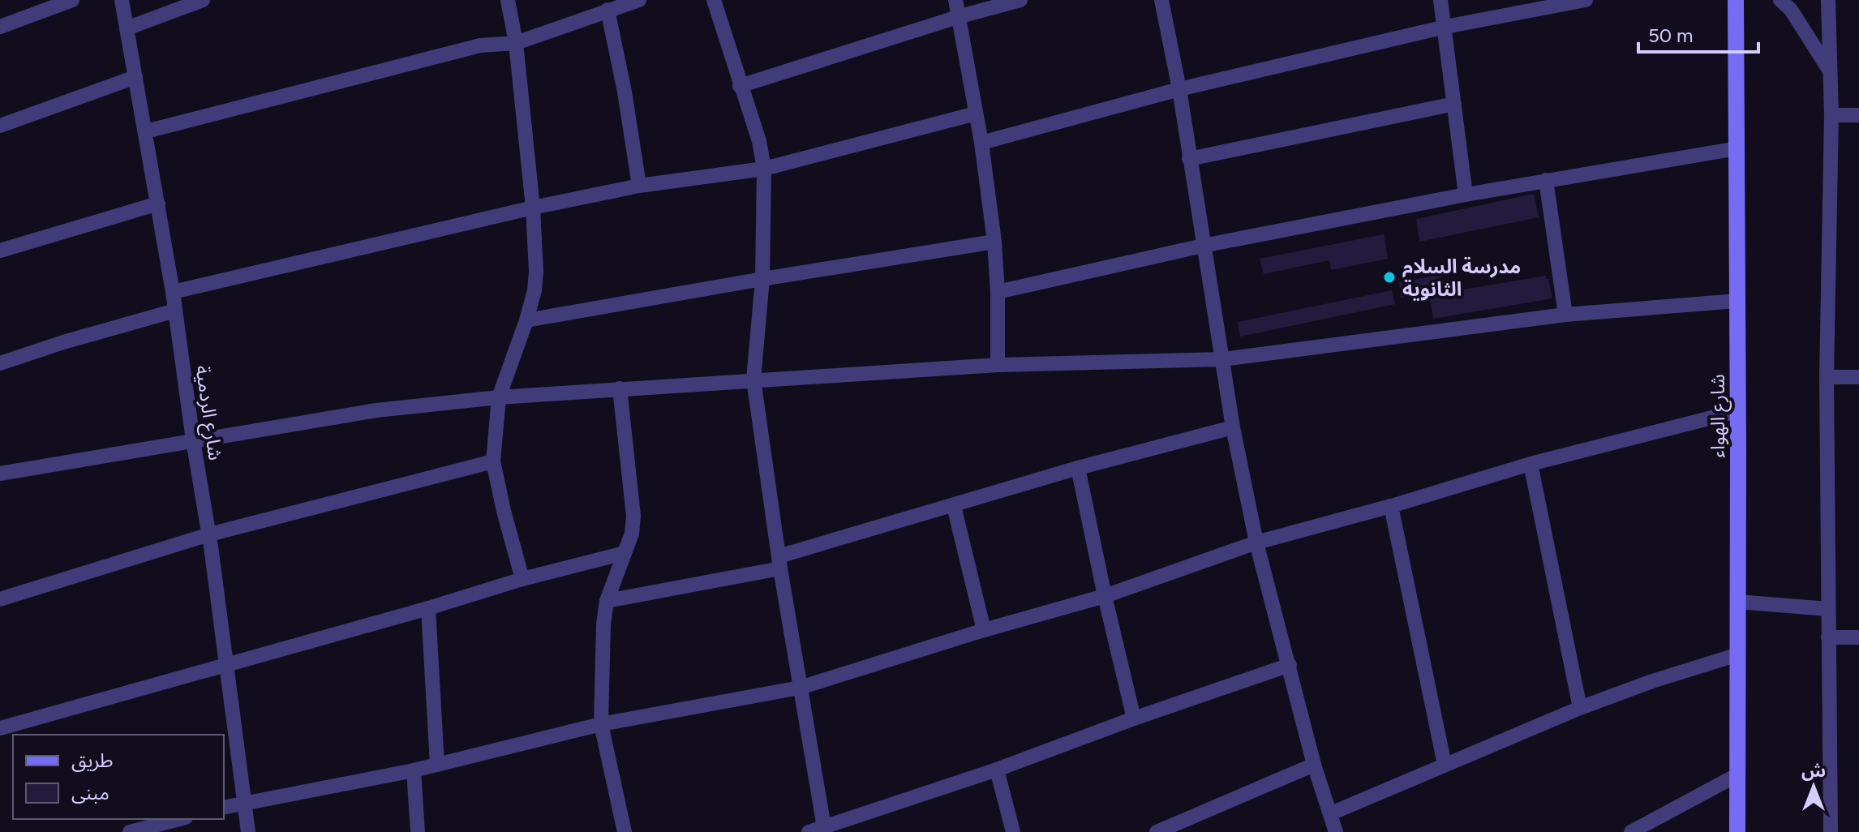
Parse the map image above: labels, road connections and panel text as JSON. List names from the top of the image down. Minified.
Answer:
{"streets":{"street":["شارع الردمية","شارع الهواء"]},"places":["مدرسة السلام الثانوية"],"legend":["طريق","مبنى"],"scale_bar":"50 m","north":"top"}
